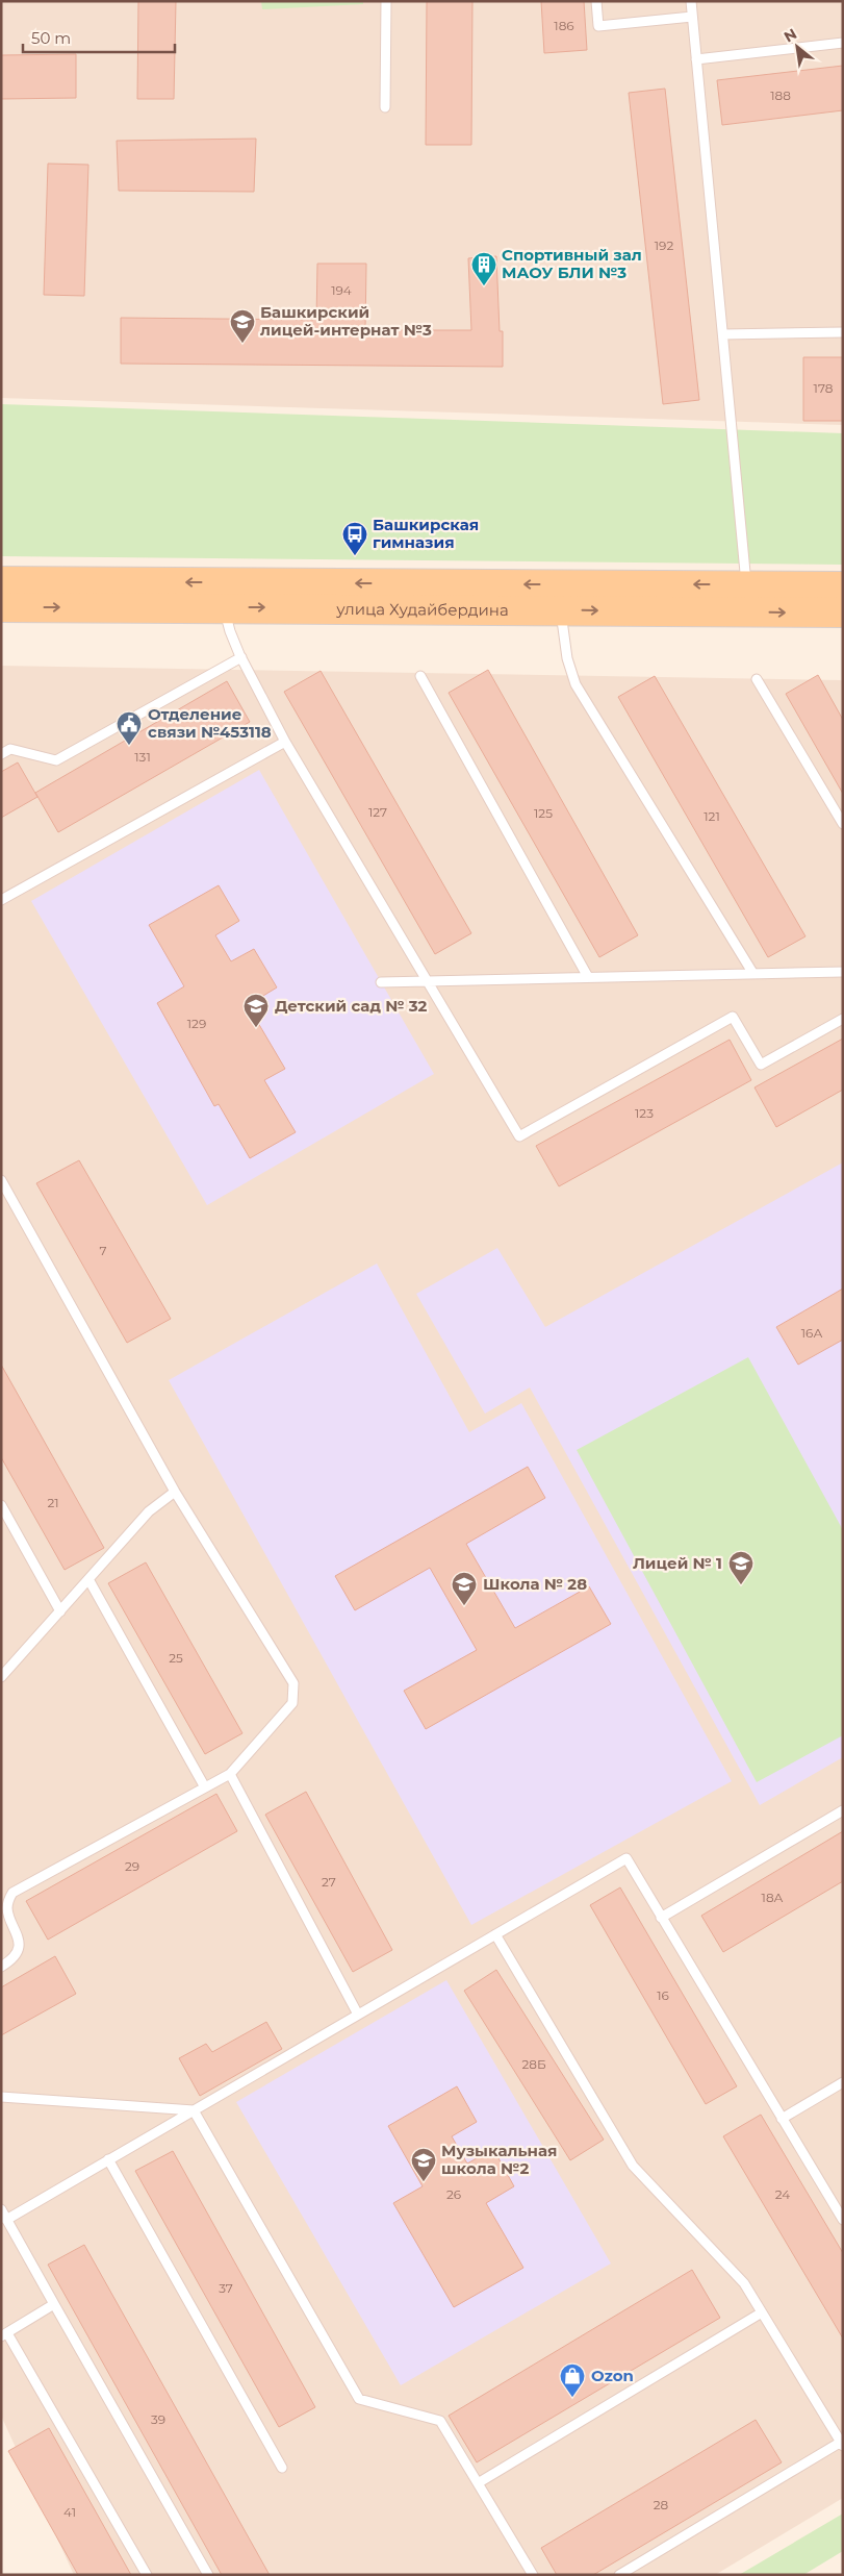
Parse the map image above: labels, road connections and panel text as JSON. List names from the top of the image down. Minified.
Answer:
{"streets":{"main road":["улица Худайбердина"]},"places":{"building":["Спортивный зал МАОУ БЛИ №3"],"school or university":["Башкирский лицей-интернат №3","Детский сад № 32","Лицей № 1","Школа № 28","Музыкальная школа №2"],"bus stop":["Башкирская гимназия"],"public building":["Отделение связи №453118"],"shop":["Ozon"]},"house_numbers":["186","188","192","194","178","131","127","125","121","129","123","7","16А","21","25","29","27","18А","16","28Б","26","24","37","39","28","41"],"scale_bar":"50 m","north":"top left"}
